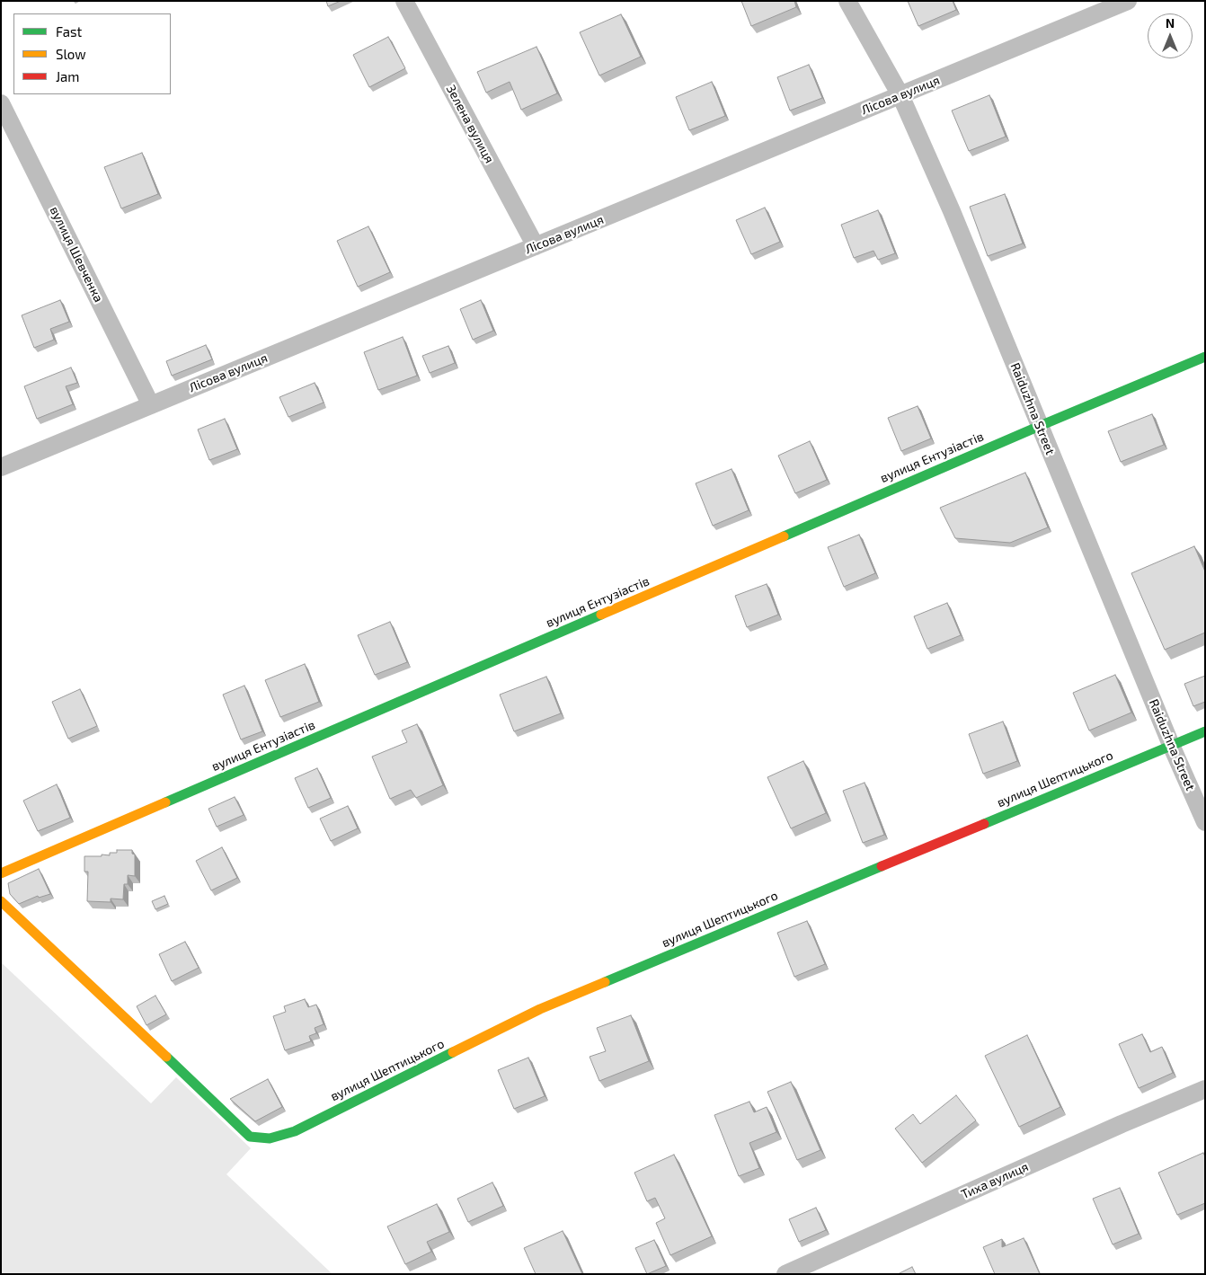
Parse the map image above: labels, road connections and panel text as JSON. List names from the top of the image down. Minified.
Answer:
{"streets":{"street":["Лісова вулиця","Зелена вулиця","вулиця Шевченка","Raiduzhna Street","вулиця Ентузіастів","вулиця Шептицького","Тиха вулиця"]},"crossings":[["Лісова вулиця","Зелена вулиця"],["Лісова вулиця","вулиця Шевченка"],["Лісова вулиця","Raiduzhna Street"],["Raiduzhna Street","вулиця Ентузіастів"],["Raiduzhna Street","вулиця Шептицького"]],"legend":["Fast","Slow","Jam"],"north":"top"}
